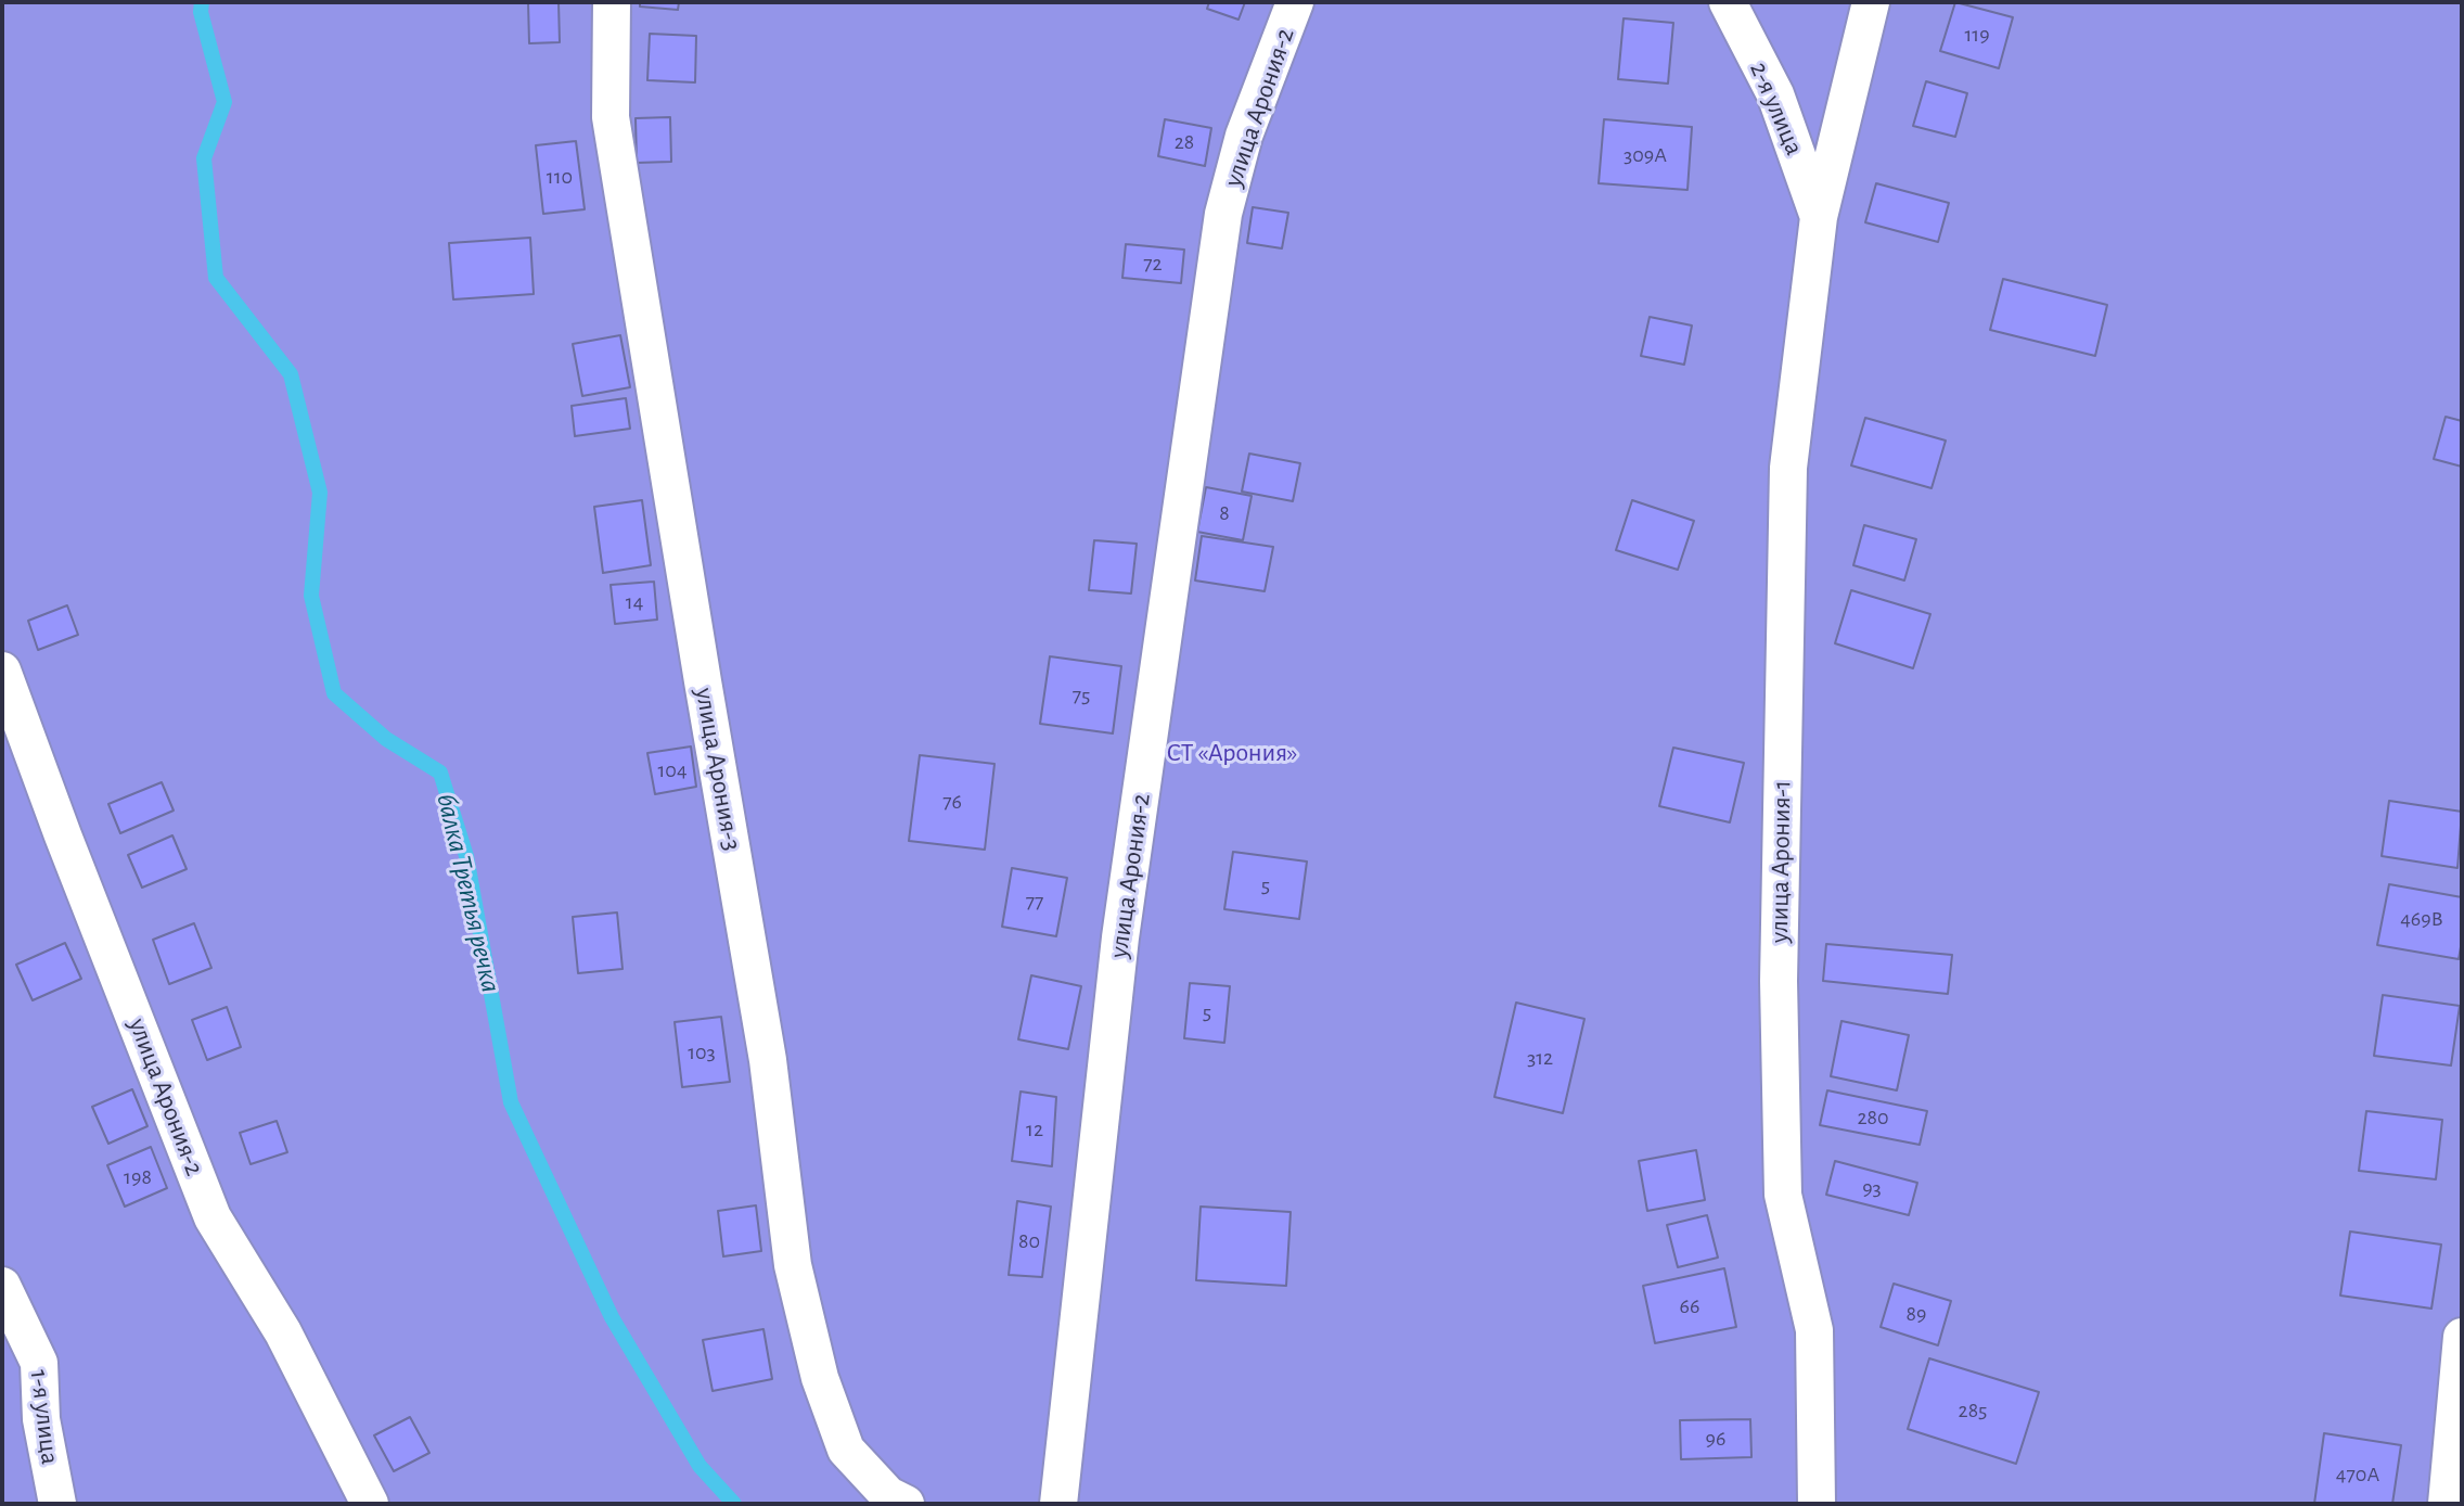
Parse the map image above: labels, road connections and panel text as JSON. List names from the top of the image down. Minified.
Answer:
{"streets":{"street":["улица Арония-2","2-я улица","улица Арония-3","улица Арония-1","1-я улица"]},"crossings":[["2-я улица","улица Арония-1"]],"water":["балка Третья речка"],"parks":["СТ «Арония»"],"house_numbers":["119","28","309А","110","72","8","14","75","104","76","5","77","469В","5","103","312","280","12","198","93","80","66","89","285","96","470А"]}
